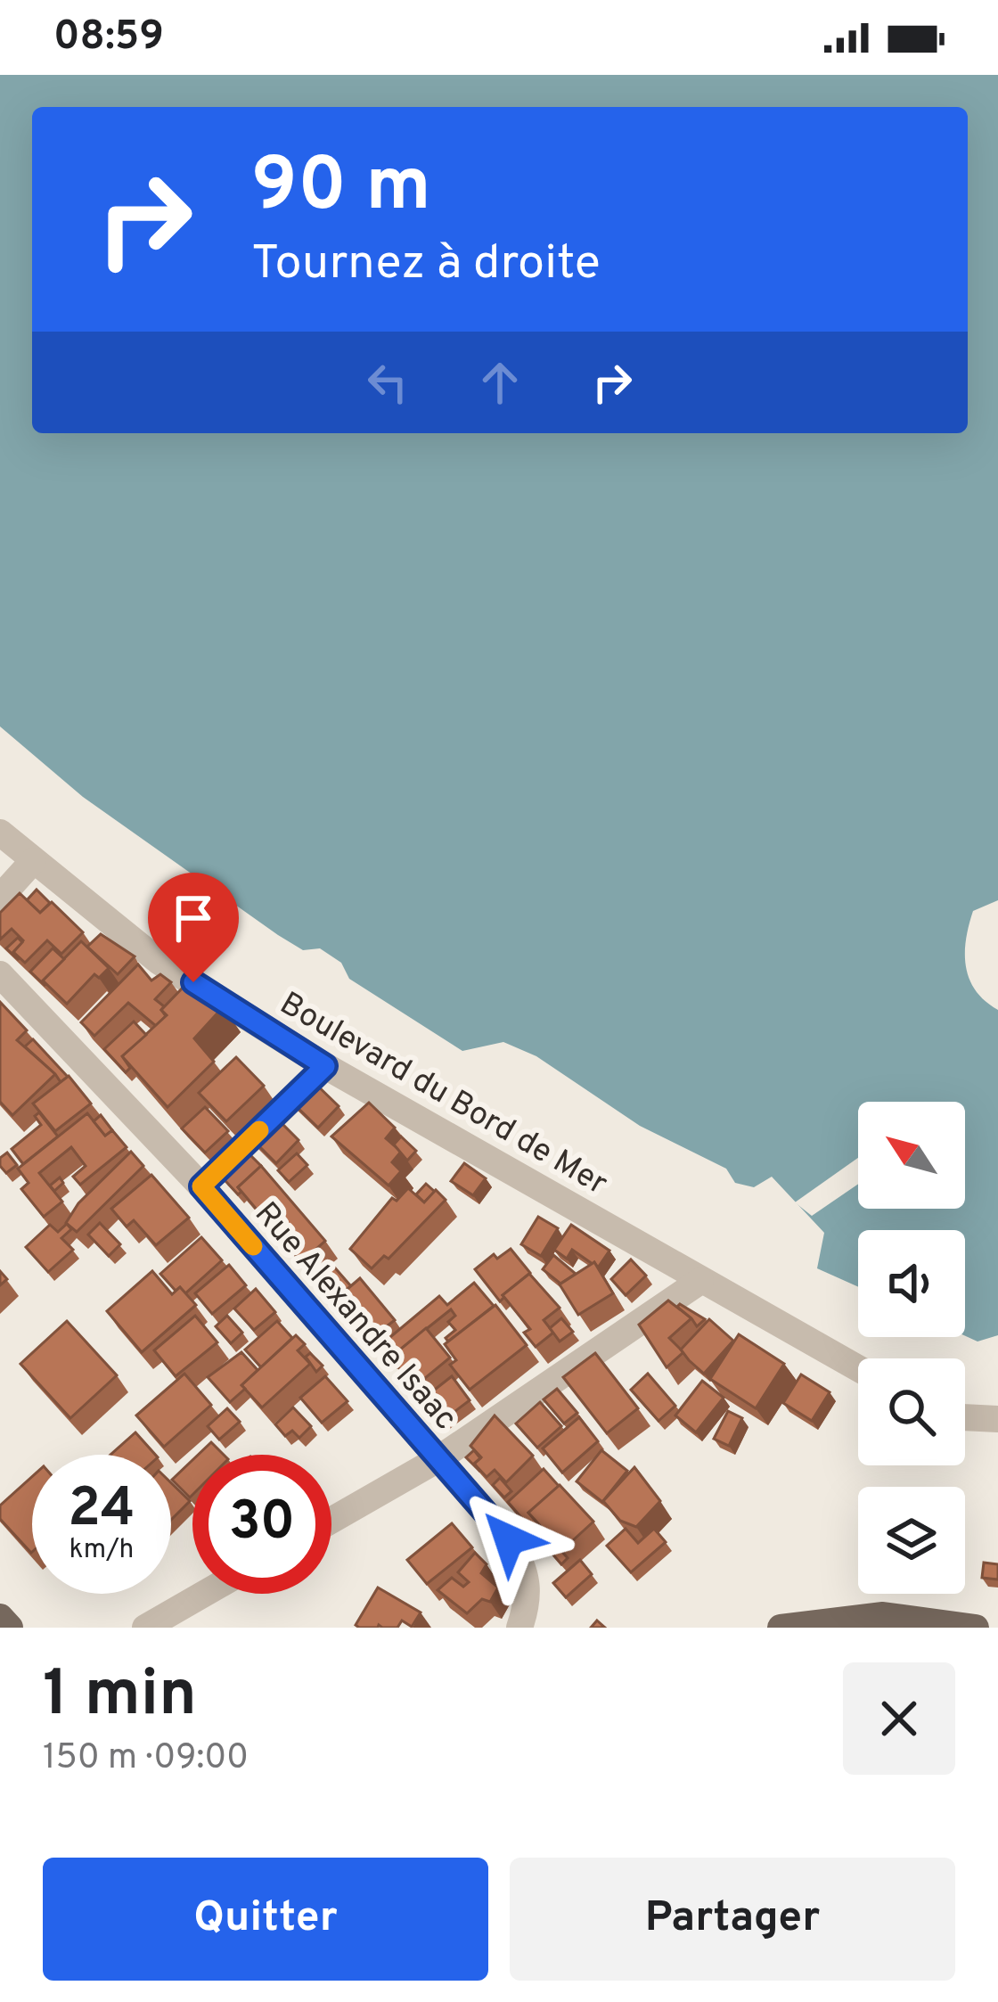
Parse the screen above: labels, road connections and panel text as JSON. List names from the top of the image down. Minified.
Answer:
{"streets":{"street":["Boulevard du Bord de Mer","Rue Alexandre Isaac"]},"north":"top left","page":{"status":"08:59","turn":["90 m","Tournez à droite"],"speed":"24 km/h","limit":"30","heading":["1 min","150 m · 09:00"],"buttons":["Quitter","Partager"]}}
